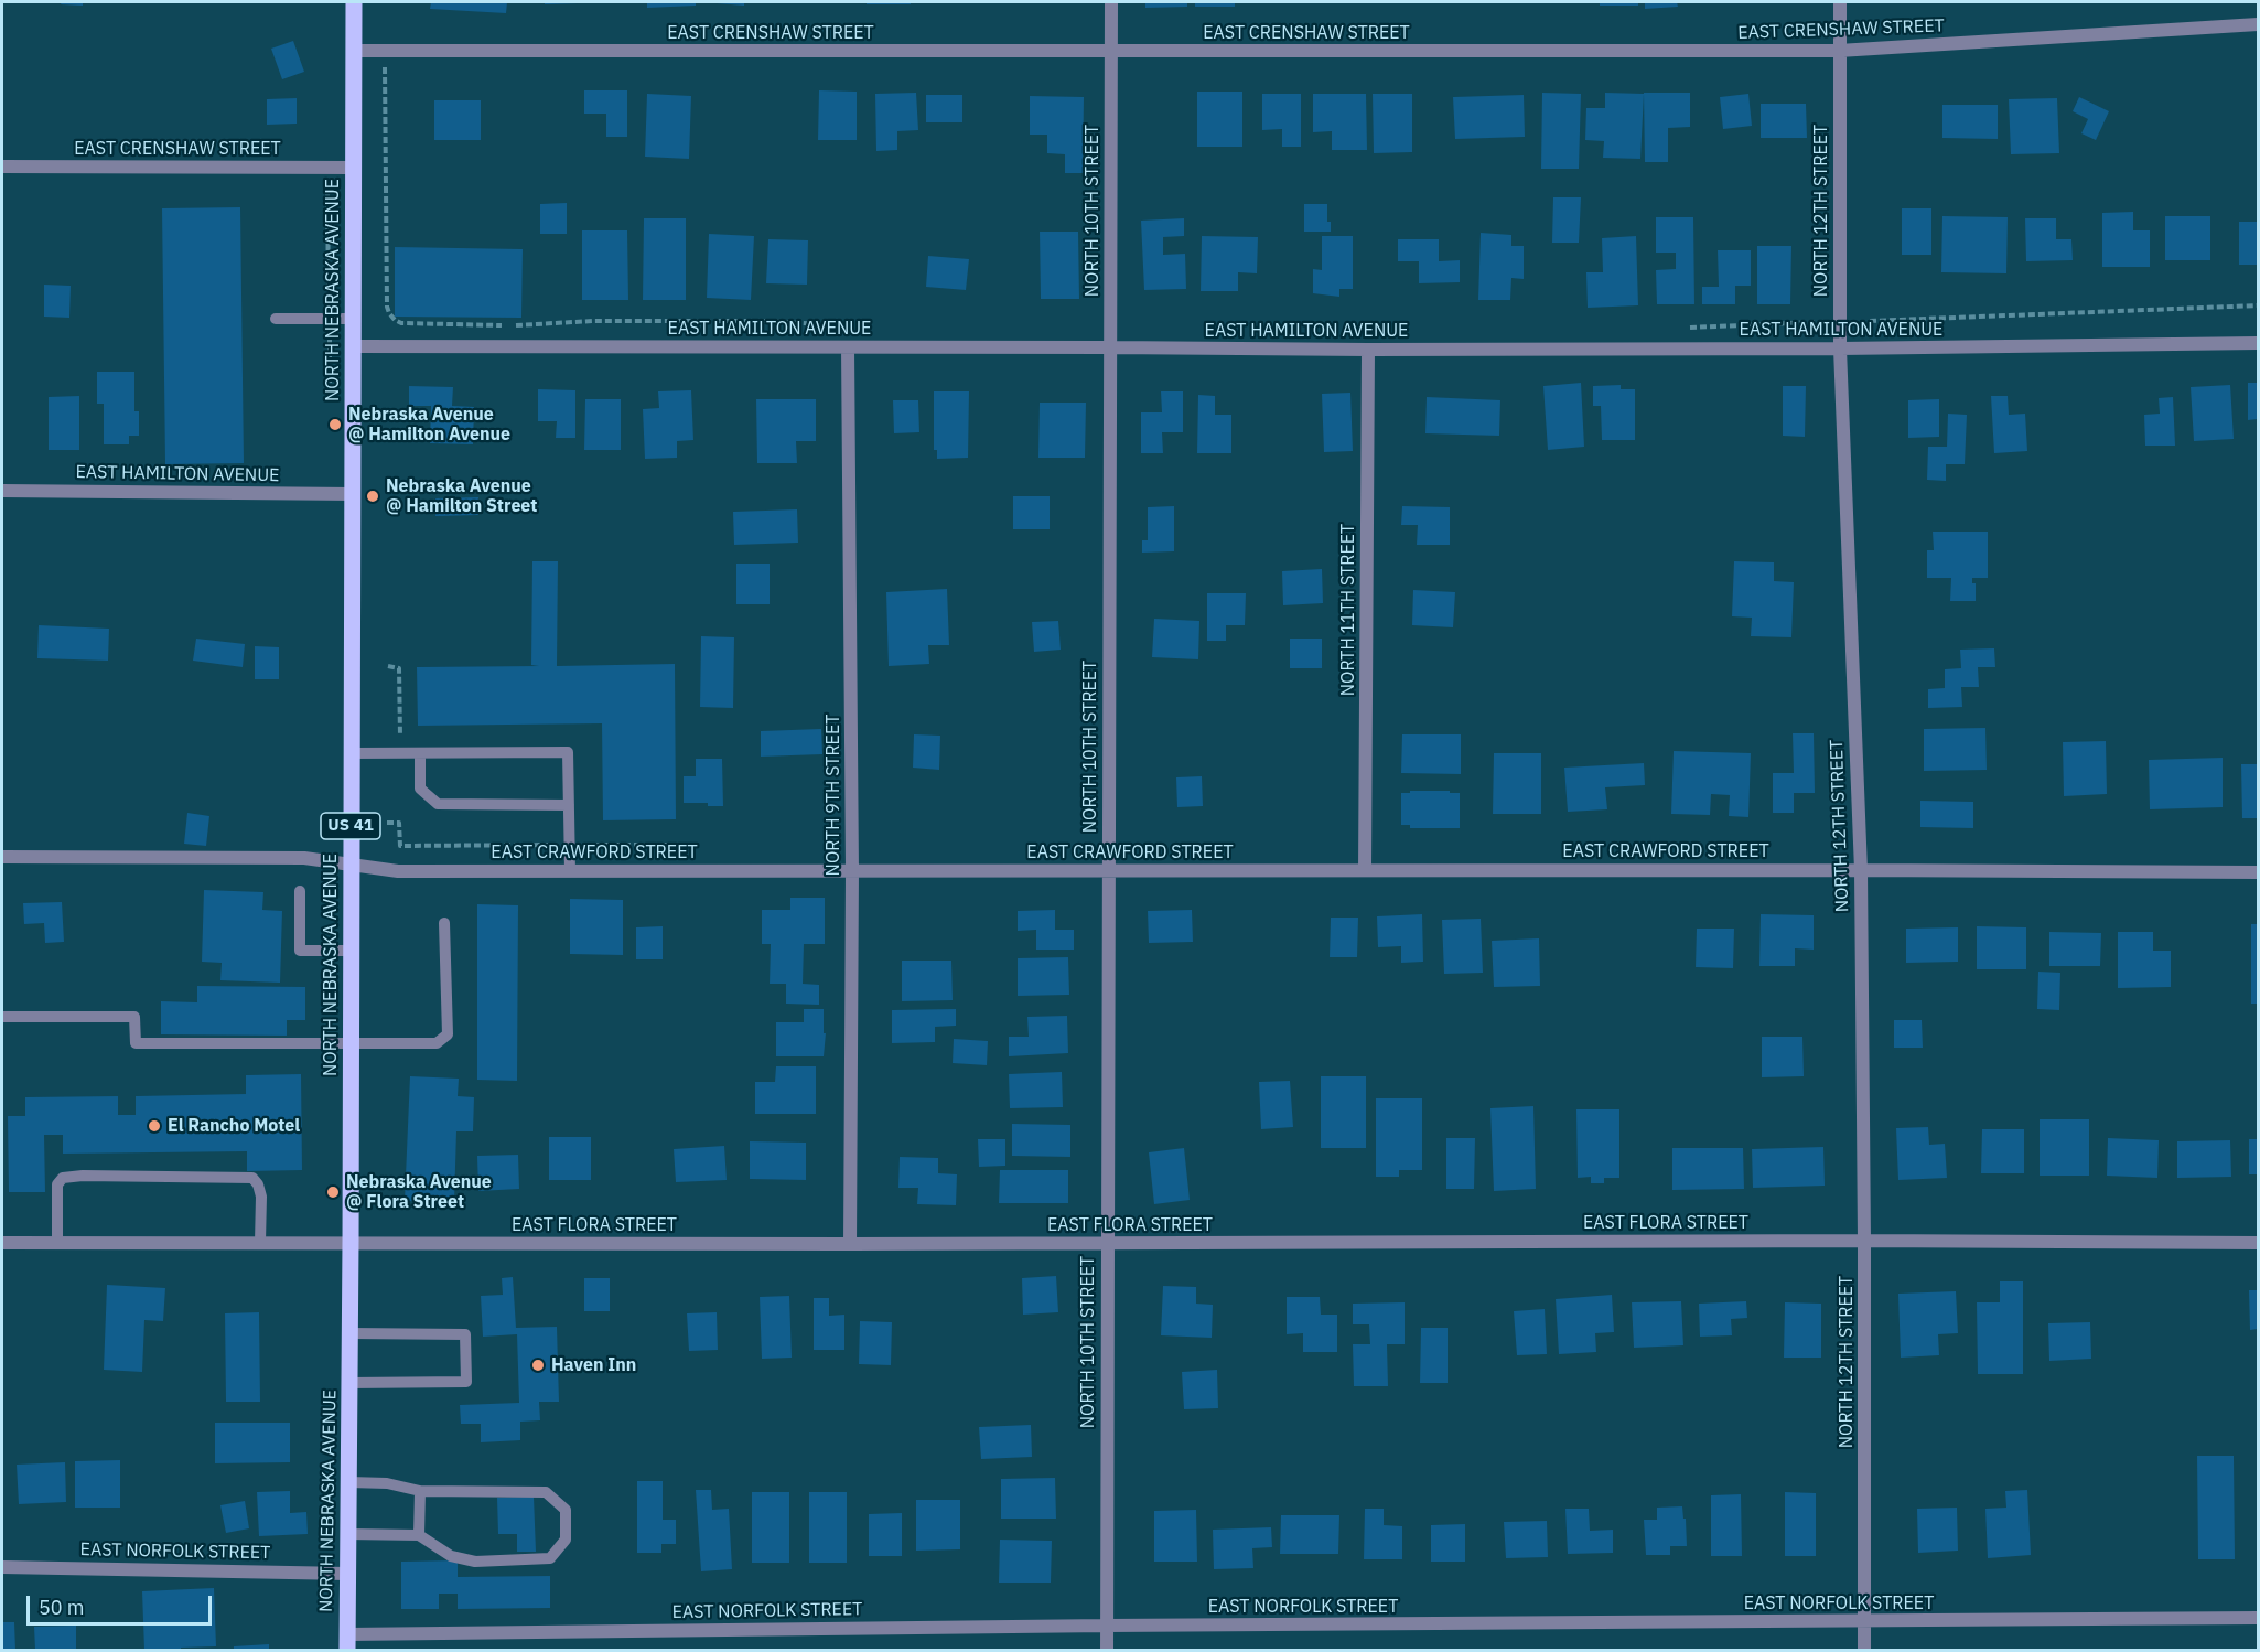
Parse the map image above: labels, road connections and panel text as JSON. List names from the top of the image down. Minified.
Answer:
{"streets":{"main road":["NORTH NEBRASKA AVENUE","US 41"],"street":["EAST CRENSHAW STREET","NORTH 10TH STREET","NORTH 12TH STREET","EAST HAMILTON AVENUE","NORTH 11TH STREET","NORTH 9TH STREET","EAST CRAWFORD STREET","EAST FLORA STREET","EAST NORFOLK STREET"]},"crossings":[["EAST CRENSHAW STREET","NORTH 10TH STREET"],["EAST CRENSHAW STREET","NORTH 12TH STREET"],["EAST CRENSHAW STREET","NORTH NEBRASKA AVENUE"],["NORTH 10TH STREET","EAST HAMILTON AVENUE"],["NORTH 10TH STREET","EAST CRAWFORD STREET"],["NORTH 10TH STREET","EAST FLORA STREET"],["NORTH 10TH STREET","EAST NORFOLK STREET"],["NORTH 12TH STREET","EAST HAMILTON AVENUE"],["NORTH 12TH STREET","EAST CRAWFORD STREET"],["NORTH 12TH STREET","EAST FLORA STREET"],["NORTH 12TH STREET","EAST NORFOLK STREET"],["NORTH NEBRASKA AVENUE","EAST HAMILTON AVENUE"],["NORTH NEBRASKA AVENUE","EAST CRAWFORD STREET"],["NORTH NEBRASKA AVENUE","EAST FLORA STREET"],["NORTH NEBRASKA AVENUE","EAST NORFOLK STREET"],["EAST HAMILTON AVENUE","NORTH 11TH STREET"],["EAST HAMILTON AVENUE","NORTH 9TH STREET"],["NORTH 11TH STREET","EAST CRAWFORD STREET"],["NORTH 9TH STREET","EAST CRAWFORD STREET"],["NORTH 9TH STREET","EAST FLORA STREET"]],"places":["Nebraska Avenue @ Hamilton Avenue","Nebraska Avenue @ Hamilton Street","El Rancho Motel","Nebraska Avenue @ Flora Street","Haven Inn"],"scale_bar":"50 m"}
